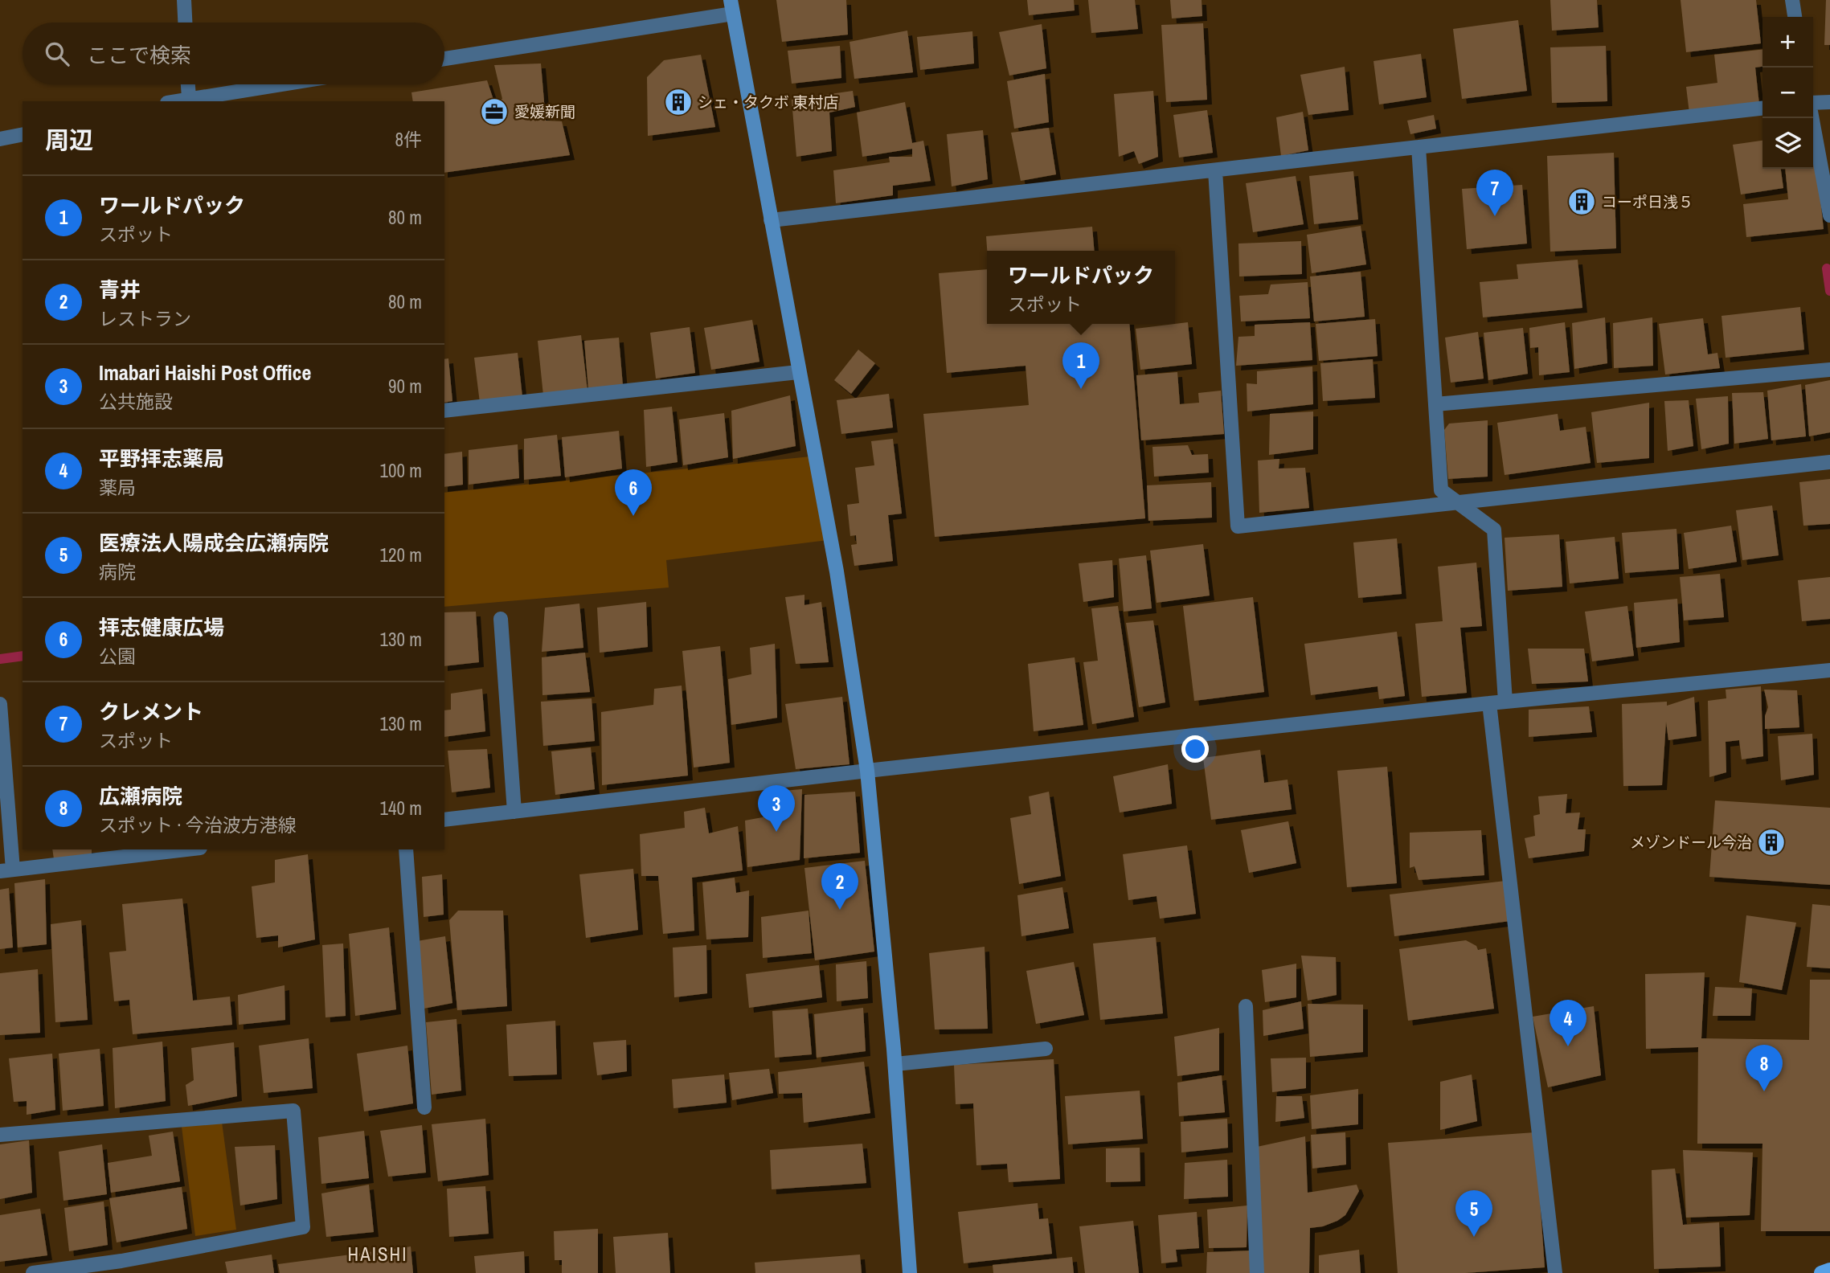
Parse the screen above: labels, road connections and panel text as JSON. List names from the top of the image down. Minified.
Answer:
{"districts":["HAISHI"],"places":{"building":["シェ・タクボ 東村店","コーポ日浅５","メゾンドール今治"],"office":["愛媛新聞"]},"page":{"map_buttons":["+","−"],"search":"ここで検索","heading":["周辺","8件"],"pins":["7","1","6","3","2","4","8","5"],"list":[{"mark":"1","name":"ワールドパック","note":"スポット","value":"80 m"},{"mark":"2","name":"青井","note":"レストラン","value":"80 m"},{"mark":"3","name":"Imabari Haishi Post Office","note":"公共施設","value":"90 m"},{"mark":"4","name":"平野拝志薬局","note":"薬局","value":"100 m"},{"mark":"5","name":"医療法人陽成会広瀬病院","note":"病院","value":"120 m"},{"mark":"6","name":"拝志健康広場","note":"公園","value":"130 m"},{"mark":"7","name":"クレメント","note":"スポット","value":"130 m"},{"mark":"8","name":"広瀬病院","note":"スポット · 今治波方港線","value":"140 m"}],"popup":["ワールドパック","スポット"]}}
